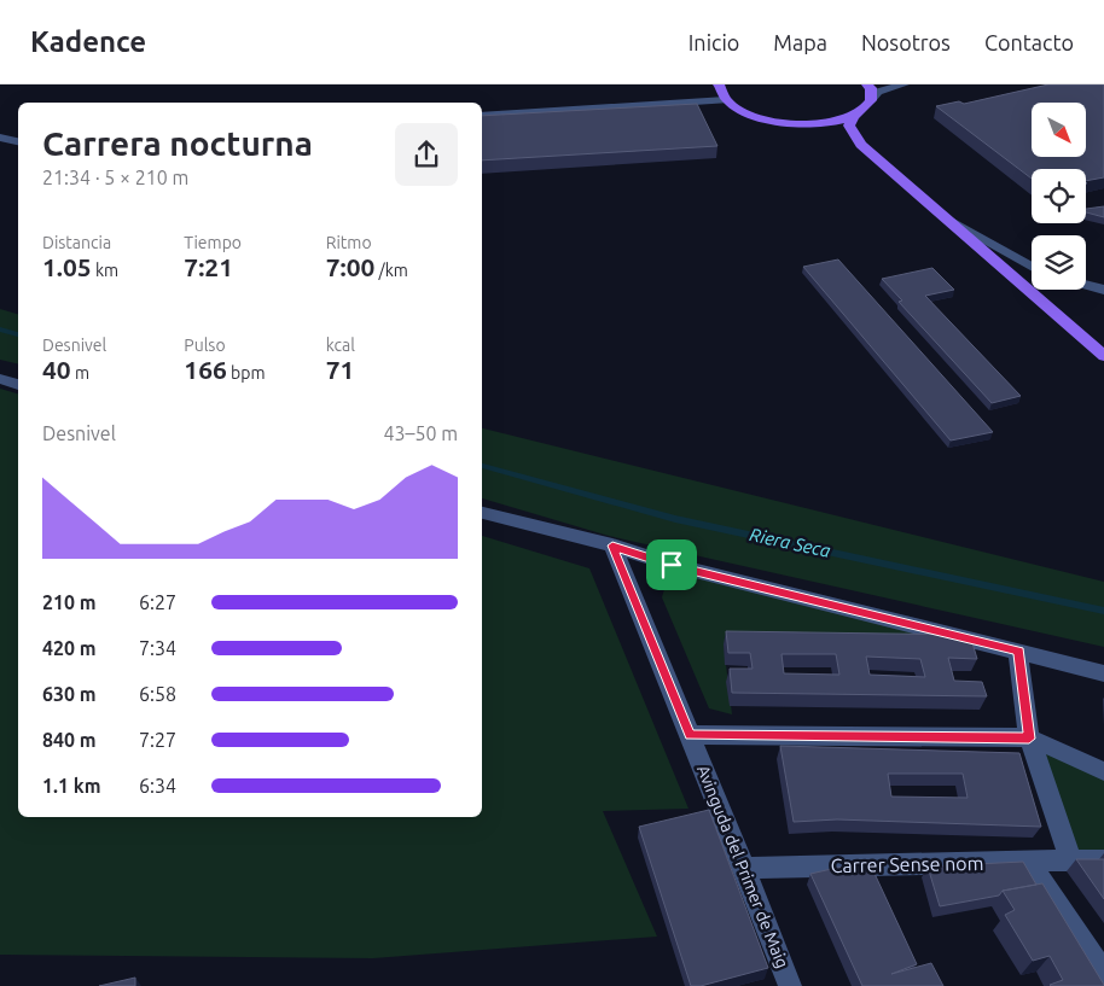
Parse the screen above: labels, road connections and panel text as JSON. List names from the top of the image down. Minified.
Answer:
{"streets":{"street":["Carrer Sense nom","Avinguda del Primer de Maig"]},"crossings":[["Carrer Sense nom","Avinguda del Primer de Maig"]],"water":["Riera Seca"],"north":"bottom right","page":{"header":"Kadence","nav":["Inicio","Mapa","Nosotros","Contacto"],"heading":["Carrera nocturna","21:34 · 5 × 210 m"],"stats":[["Distancia","1.05 km"],["Tiempo","7:21"],["Ritmo","7:00 /km"],["Desnivel","40 m"],["Pulso","166 bpm"],["kcal","71"]],"chart":["Desnivel","43–50 m"],"list":[{"name":"210 m","note":"6:27"},{"name":"420 m","note":"7:34"},{"name":"630 m","note":"6:58"},{"name":"840 m","note":"7:27"},{"name":"1.1 km","note":"6:34"}]}}
